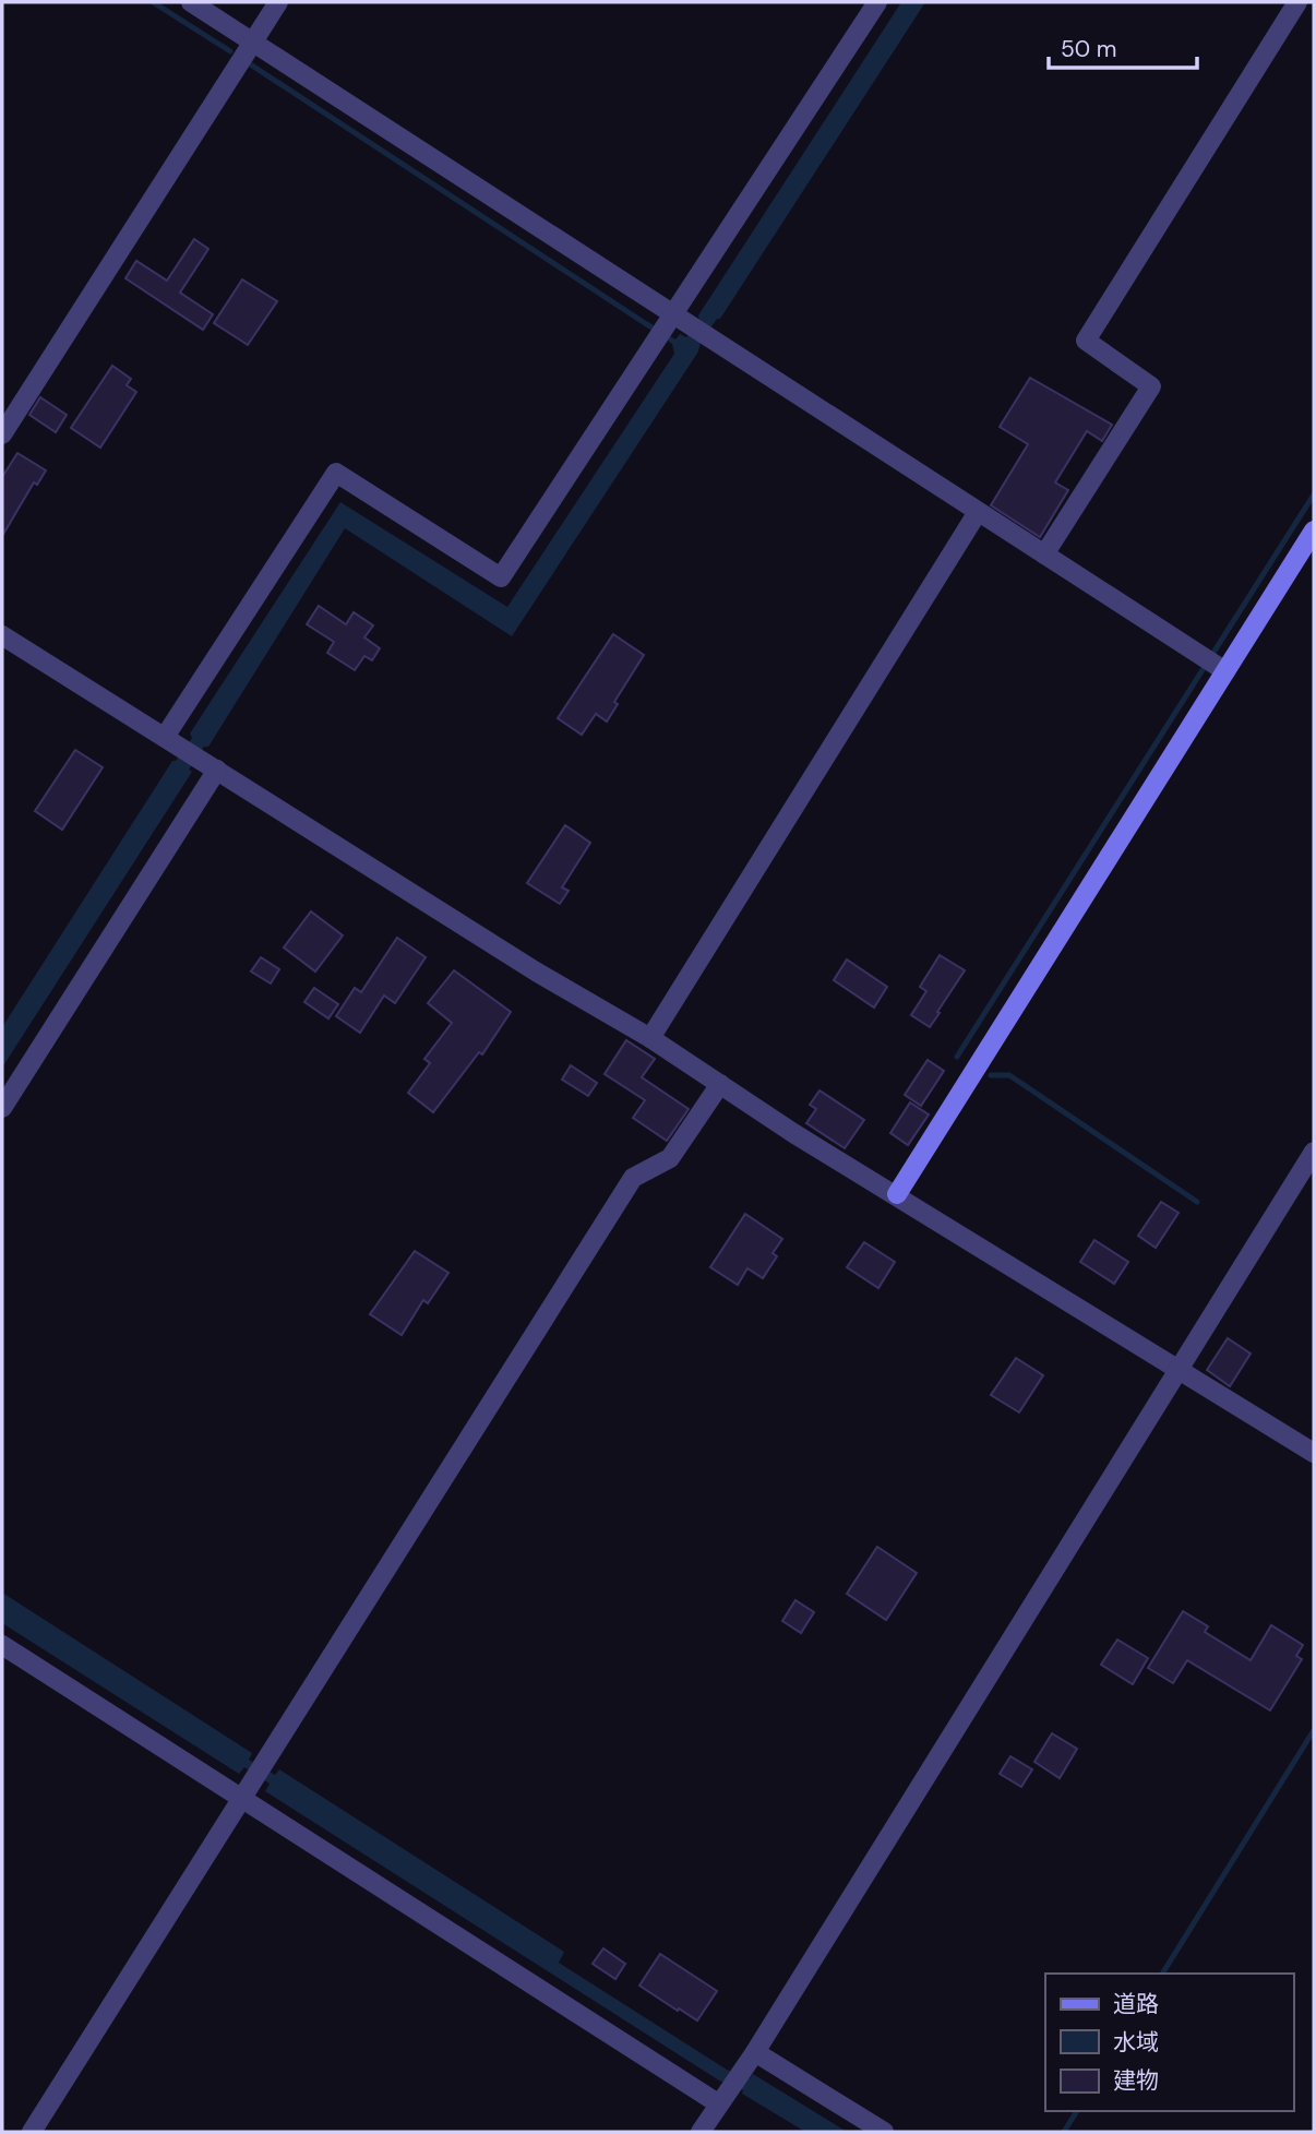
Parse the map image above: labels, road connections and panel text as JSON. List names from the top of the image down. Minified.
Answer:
{"legend":["道路","水域","建物"],"scale_bar":"50 m"}
